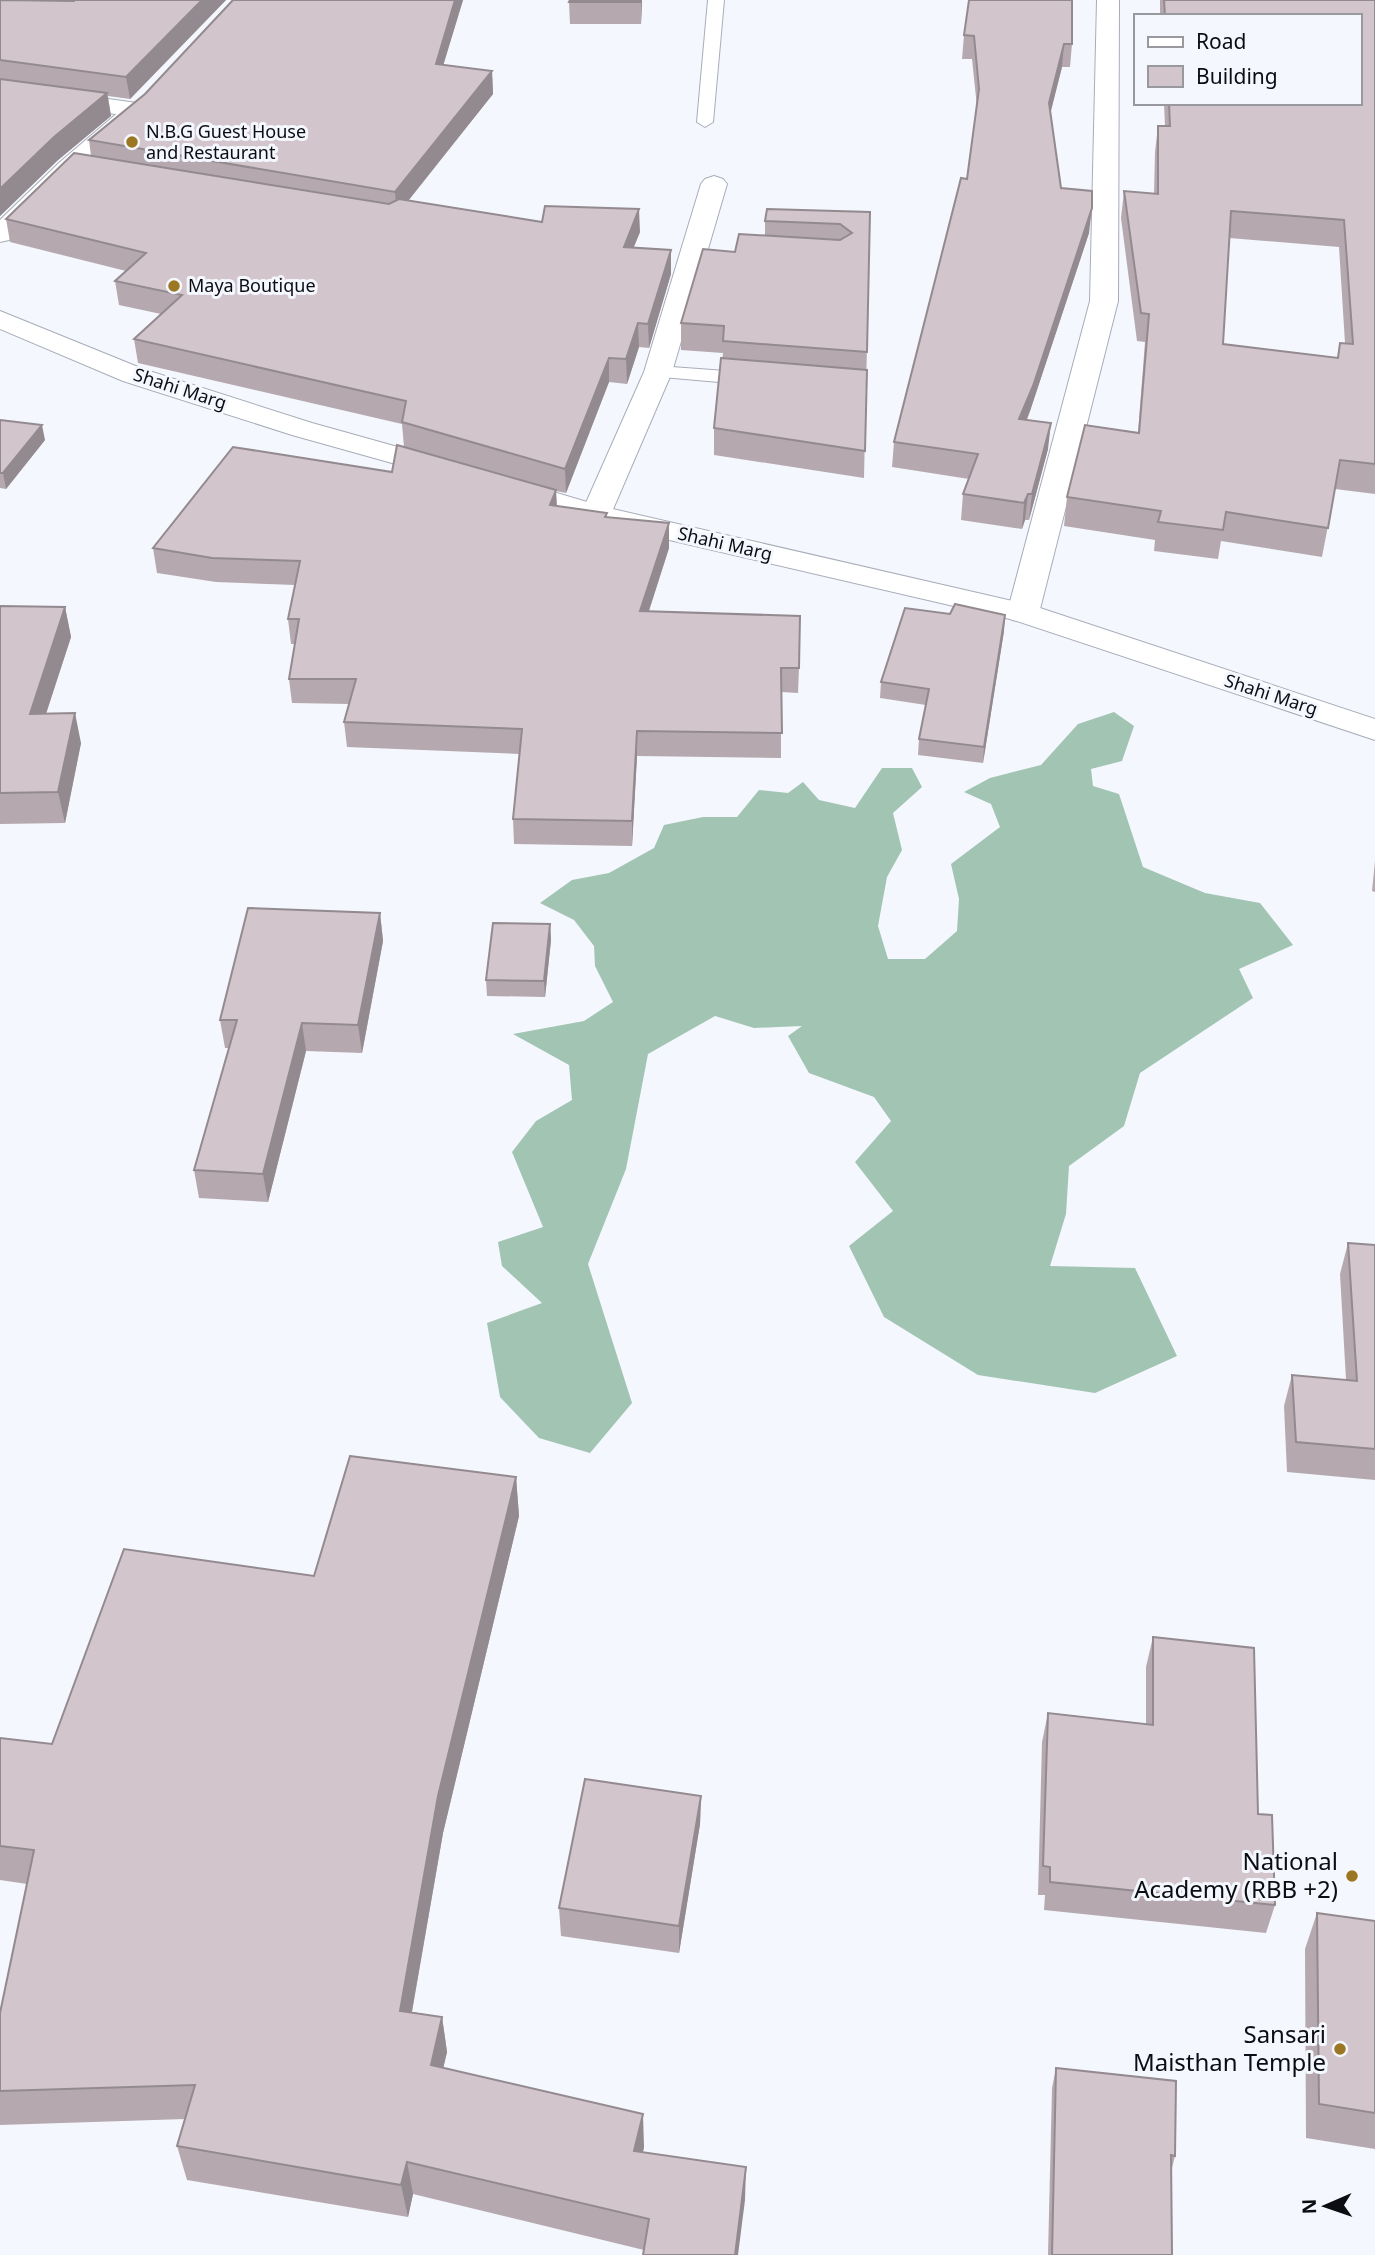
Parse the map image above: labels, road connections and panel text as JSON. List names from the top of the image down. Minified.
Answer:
{"streets":{"street":["Shahi Marg"]},"places":["N.B.G Guest House and Restaurant","Maya Boutique","National Academy (RBB +2)","Sansari Maisthan Temple"],"legend":["Road","Building"],"north":"left"}
